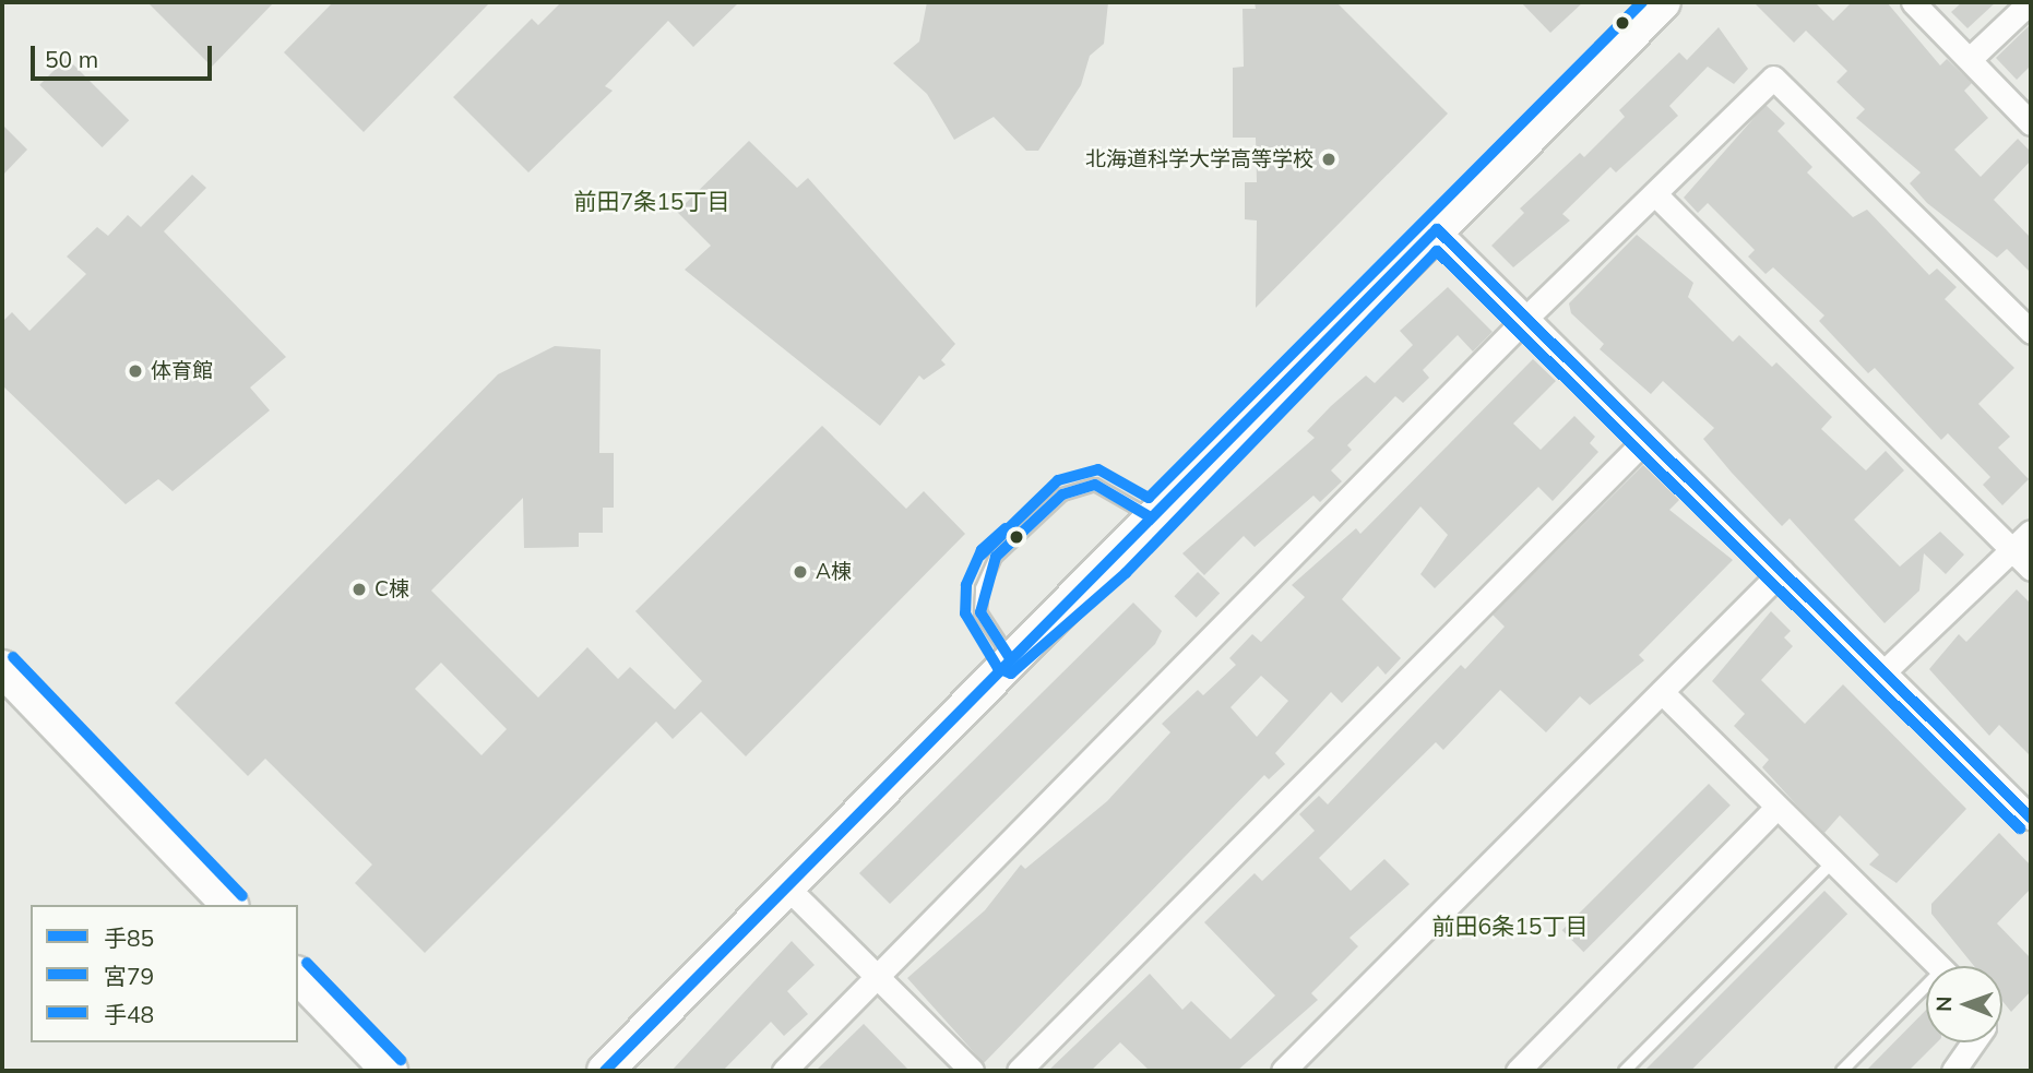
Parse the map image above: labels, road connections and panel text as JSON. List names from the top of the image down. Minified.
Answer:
{"districts":["前田7条15丁目","前田6条15丁目"],"places":["北海道科学大学高等学校","体育館","A棟","C棟"],"lines":["transit line 手48","transit line 手85","transit line 宮79"],"legend":["手85","宮79","手48"],"scale_bar":"50 m","north":"left"}
